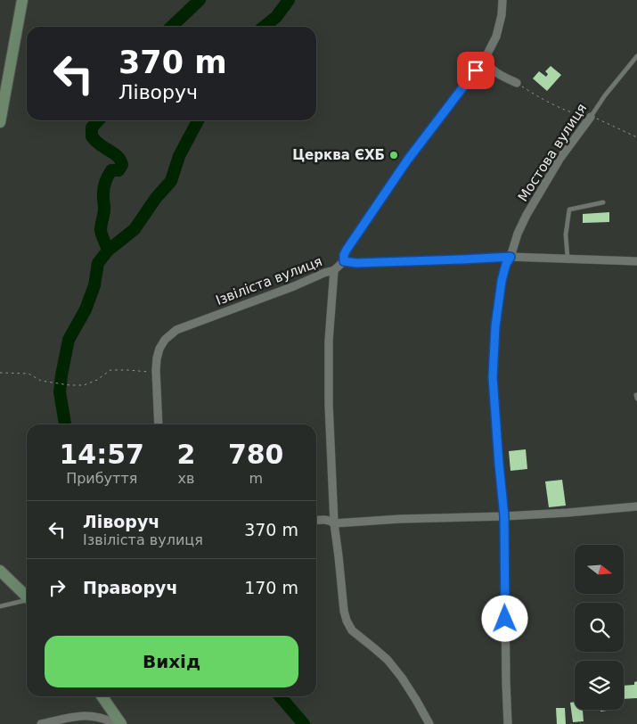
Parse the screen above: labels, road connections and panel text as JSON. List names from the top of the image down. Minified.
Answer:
{"streets":{"street":["Мостова вулиця","Ізвіліста вулиця"]},"places":["Церква ЄХБ"],"north":"right","page":{"turn":["370 m","Ліворуч"],"eta":["14:57","Прибуття","2","хв","780","m"],"list":[{"name":"Ліворуч","note":"Ізвіліста вулиця","value":"370 m"},{"name":"Праворуч","value":"170 m"}],"buttons":"Вихід"}}
